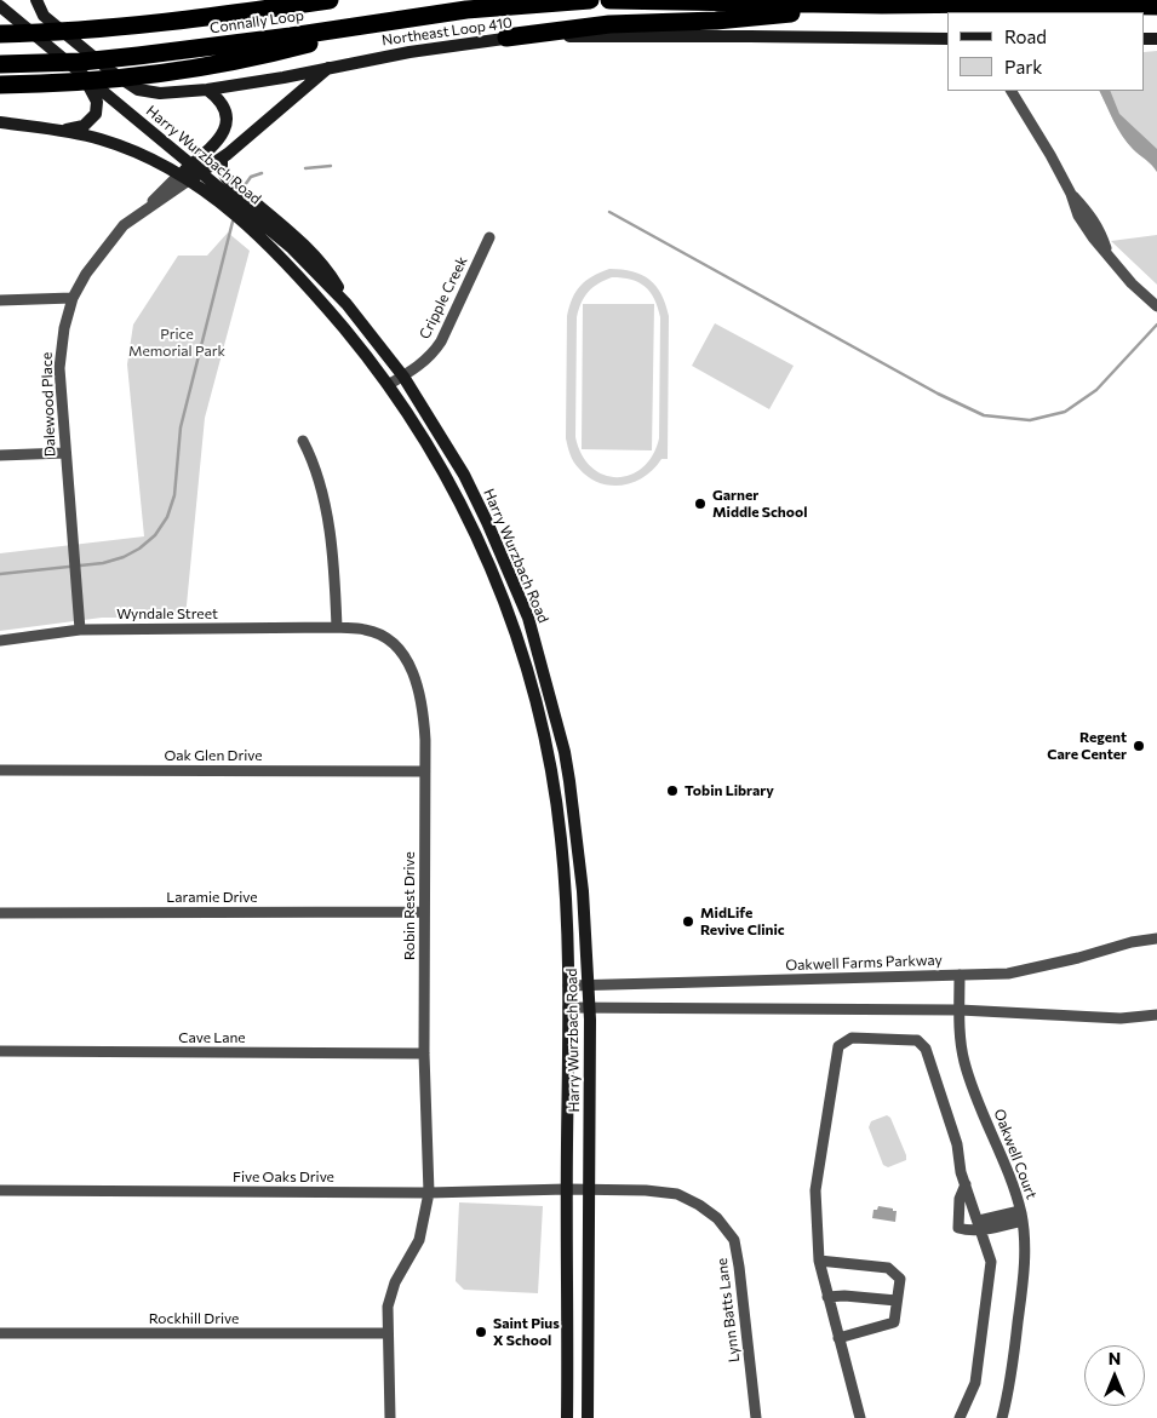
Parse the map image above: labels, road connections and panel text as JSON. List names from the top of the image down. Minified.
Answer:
{"streets":{"highway":["Connally Loop"],"main road":["Northeast Loop 410","Harry Wurzbach Road"],"street":["Cripple Creek","Dalewood Place","Wyndale Street","Oak Glen Drive","Laramie Drive","Robin Rest Drive","Oakwell Farms Parkway","Cave Lane","Oakwell Court","Five Oaks Drive","Lynn Batts Lane","Rockhill Drive"]},"crossings":[["Northeast Loop 410","Harry Wurzbach Road"],["Northeast Loop 410","Dalewood Place"],["Harry Wurzbach Road","Cripple Creek"],["Harry Wurzbach Road","Dalewood Place"],["Harry Wurzbach Road","Oakwell Farms Parkway"],["Harry Wurzbach Road","Five Oaks Drive"],["Harry Wurzbach Road","Lynn Batts Lane"],["Dalewood Place","Wyndale Street"],["Wyndale Street","Robin Rest Drive"],["Oak Glen Drive","Robin Rest Drive"],["Laramie Drive","Robin Rest Drive"],["Robin Rest Drive","Cave Lane"],["Robin Rest Drive","Five Oaks Drive"],["Robin Rest Drive","Rockhill Drive"],["Oakwell Farms Parkway","Oakwell Court"],["Five Oaks Drive","Lynn Batts Lane"]],"parks":["Price Memorial Park"],"places":["Garner Middle School","Regent Care Center","Tobin Library","MidLife Revive Clinic","Saint Pius X School"],"legend":["Road","Park"],"north":"top"}
